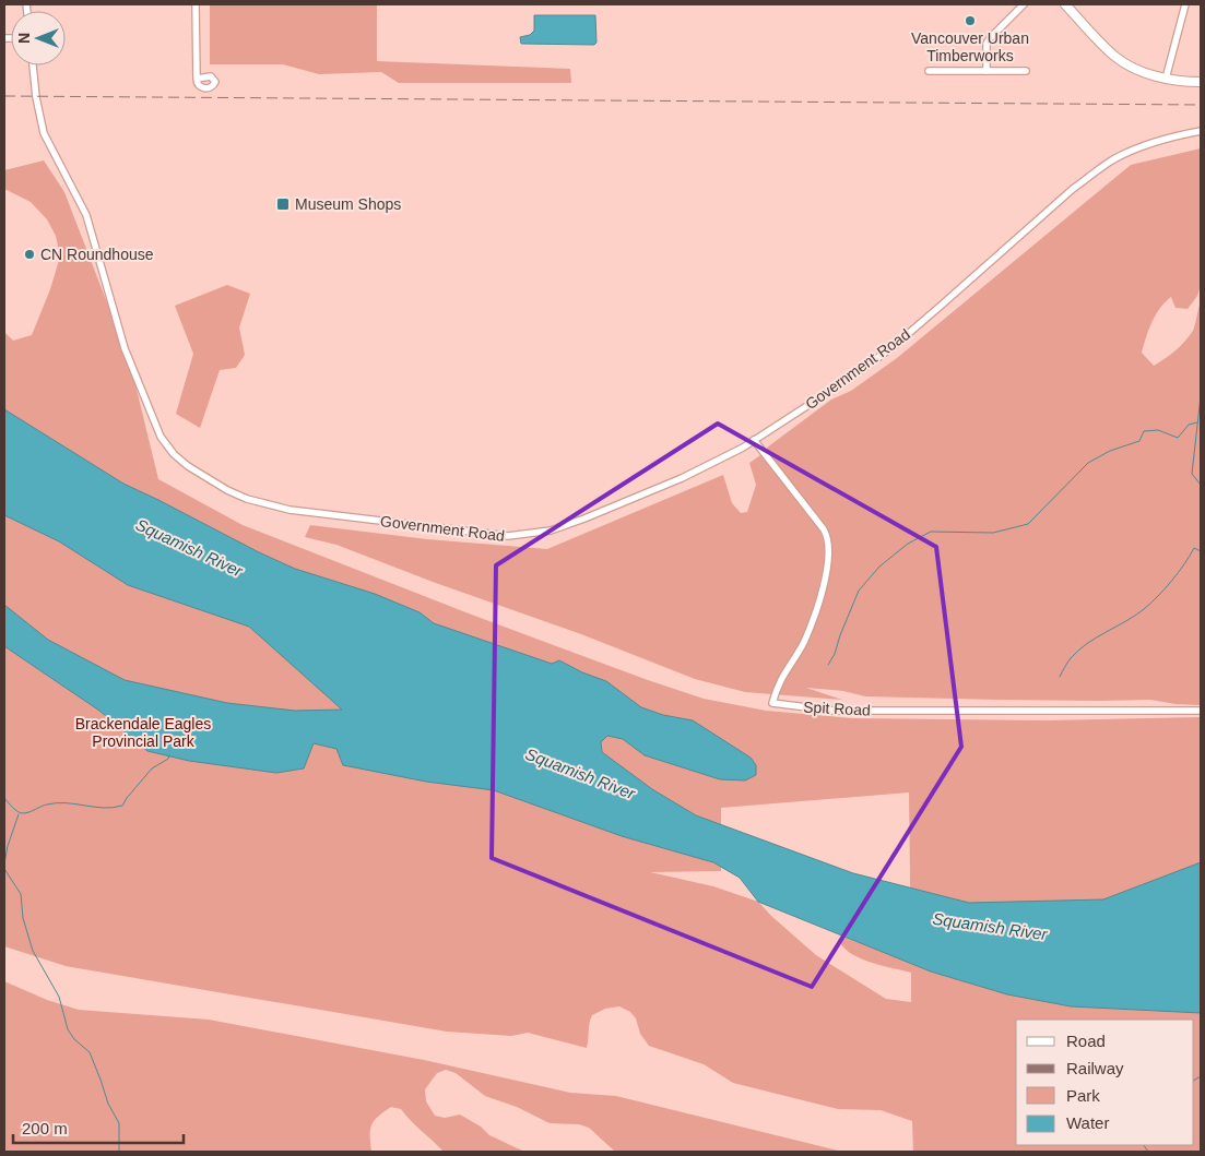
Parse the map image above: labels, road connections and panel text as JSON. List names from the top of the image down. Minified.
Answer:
{"streets":{"street":["Government Road","Spit Road"]},"crossings":[["Government Road","Spit Road"]],"water":["Squamish River"],"parks":["Brackendale Eagles Provincial Park"],"places":{"other":["Vancouver Urban Timberworks","CN Roundhouse"],"transit":["Museum Shops"]},"legend":["Road","Railway","Park","Water"],"scale_bar":"200 m","north":"left"}
